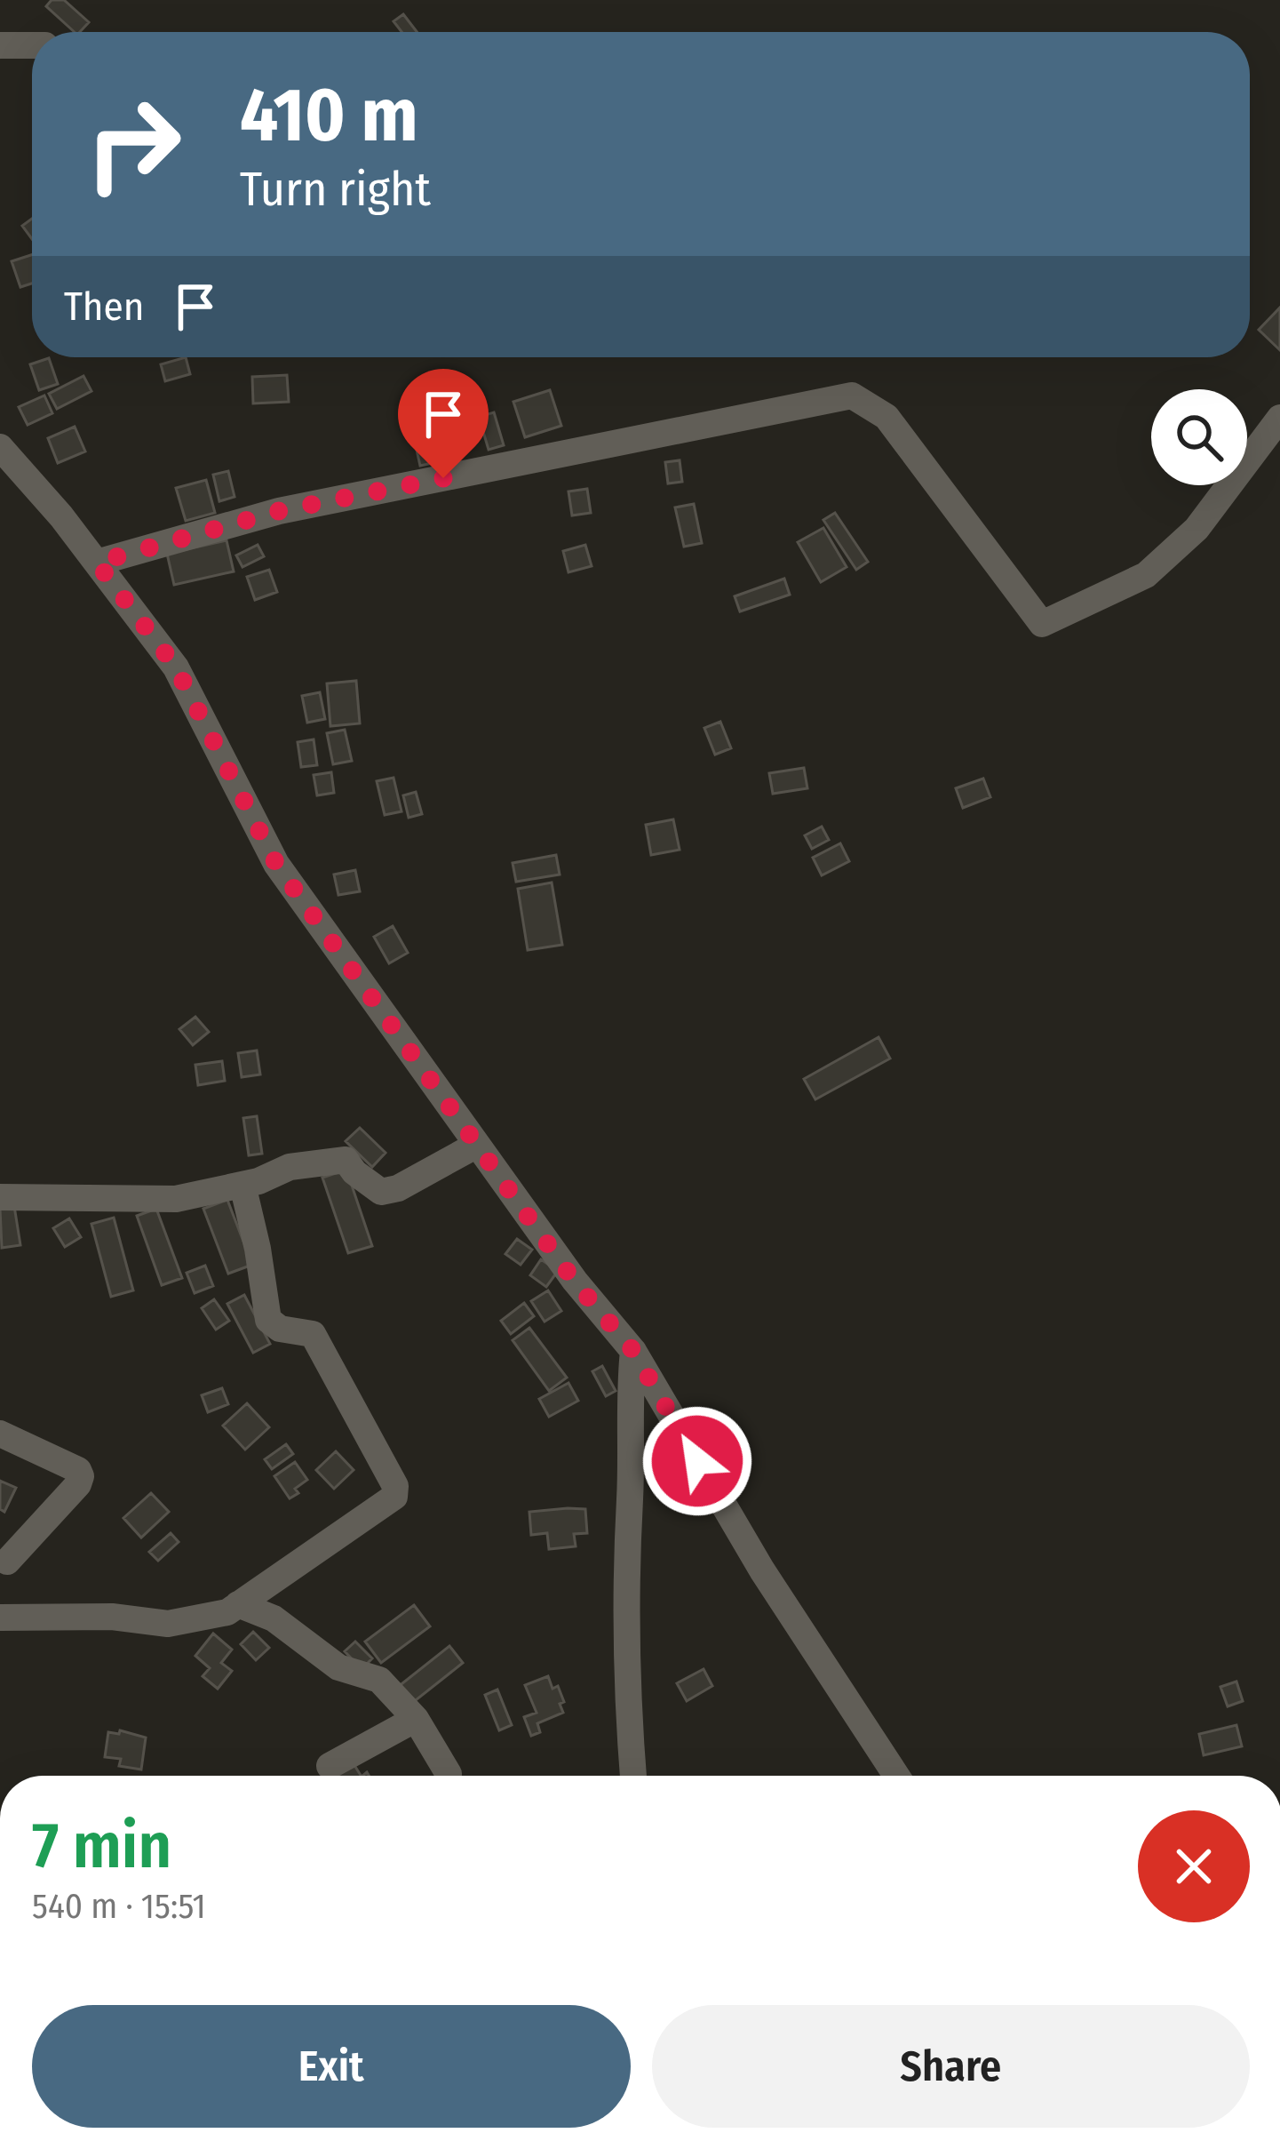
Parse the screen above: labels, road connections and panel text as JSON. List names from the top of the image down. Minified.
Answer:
{"page":{"turn":["410 m","Turn right"],"then":"Then","heading":["7 min","540 m · 15:51"],"buttons":["Exit","Share"]}}
